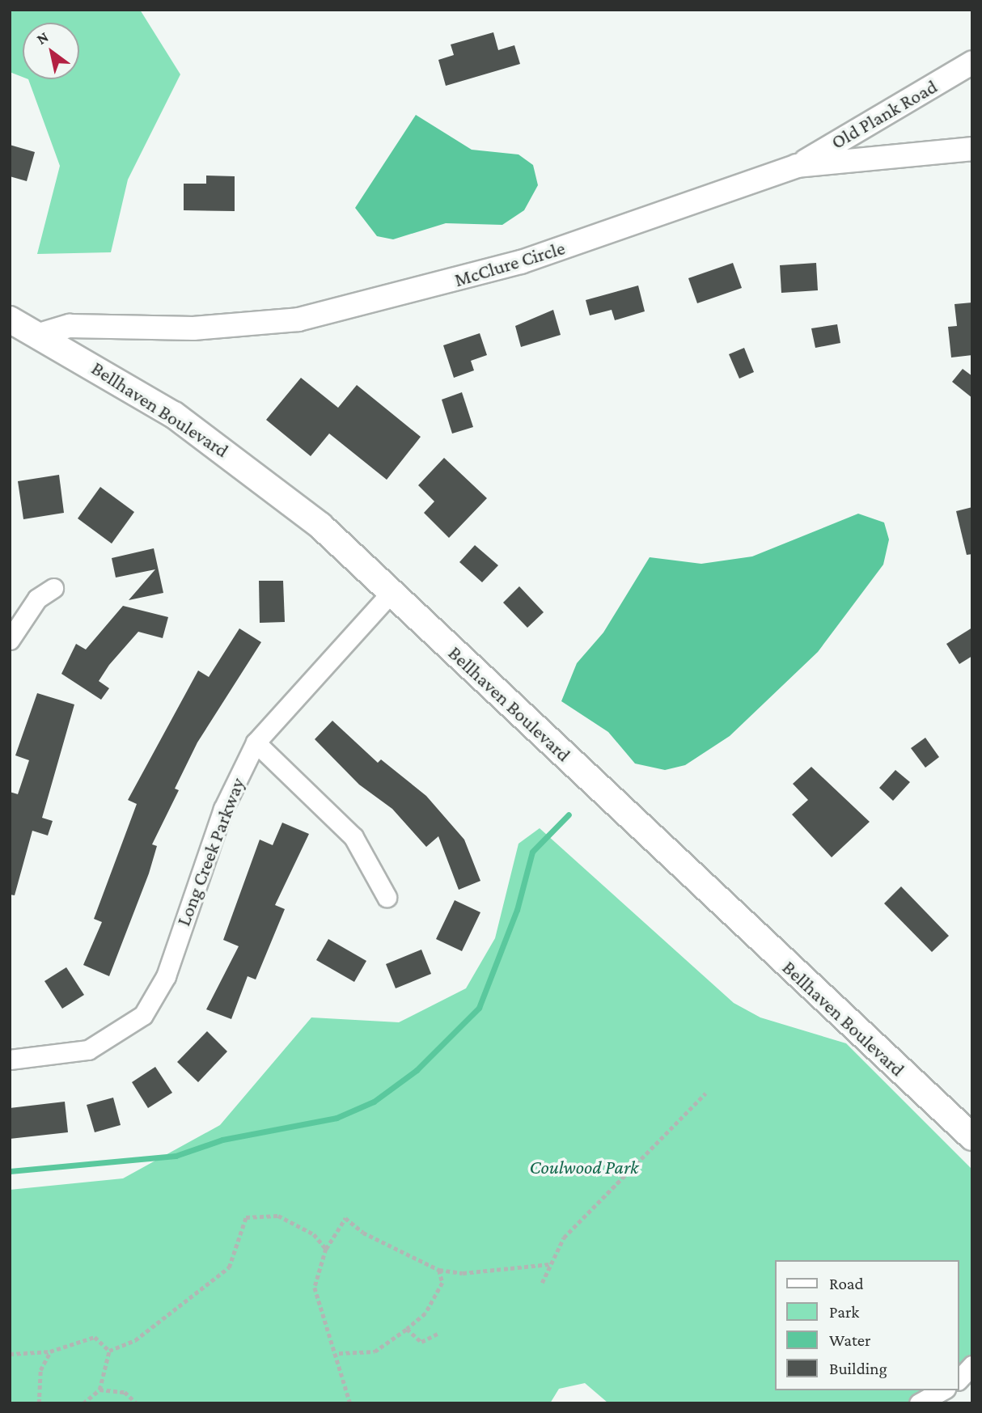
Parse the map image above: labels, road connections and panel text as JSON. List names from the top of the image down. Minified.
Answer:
{"streets":{"main road":["Bellhaven Boulevard"],"street":["Old Plank Road","McClure Circle","Long Creek Parkway"]},"crossings":[["Old Plank Road","McClure Circle"],["McClure Circle","Bellhaven Boulevard"],["Bellhaven Boulevard","Long Creek Parkway"]],"parks":["Coulwood Park"],"legend":["Road","Park","Water","Building"],"north":"top left"}
